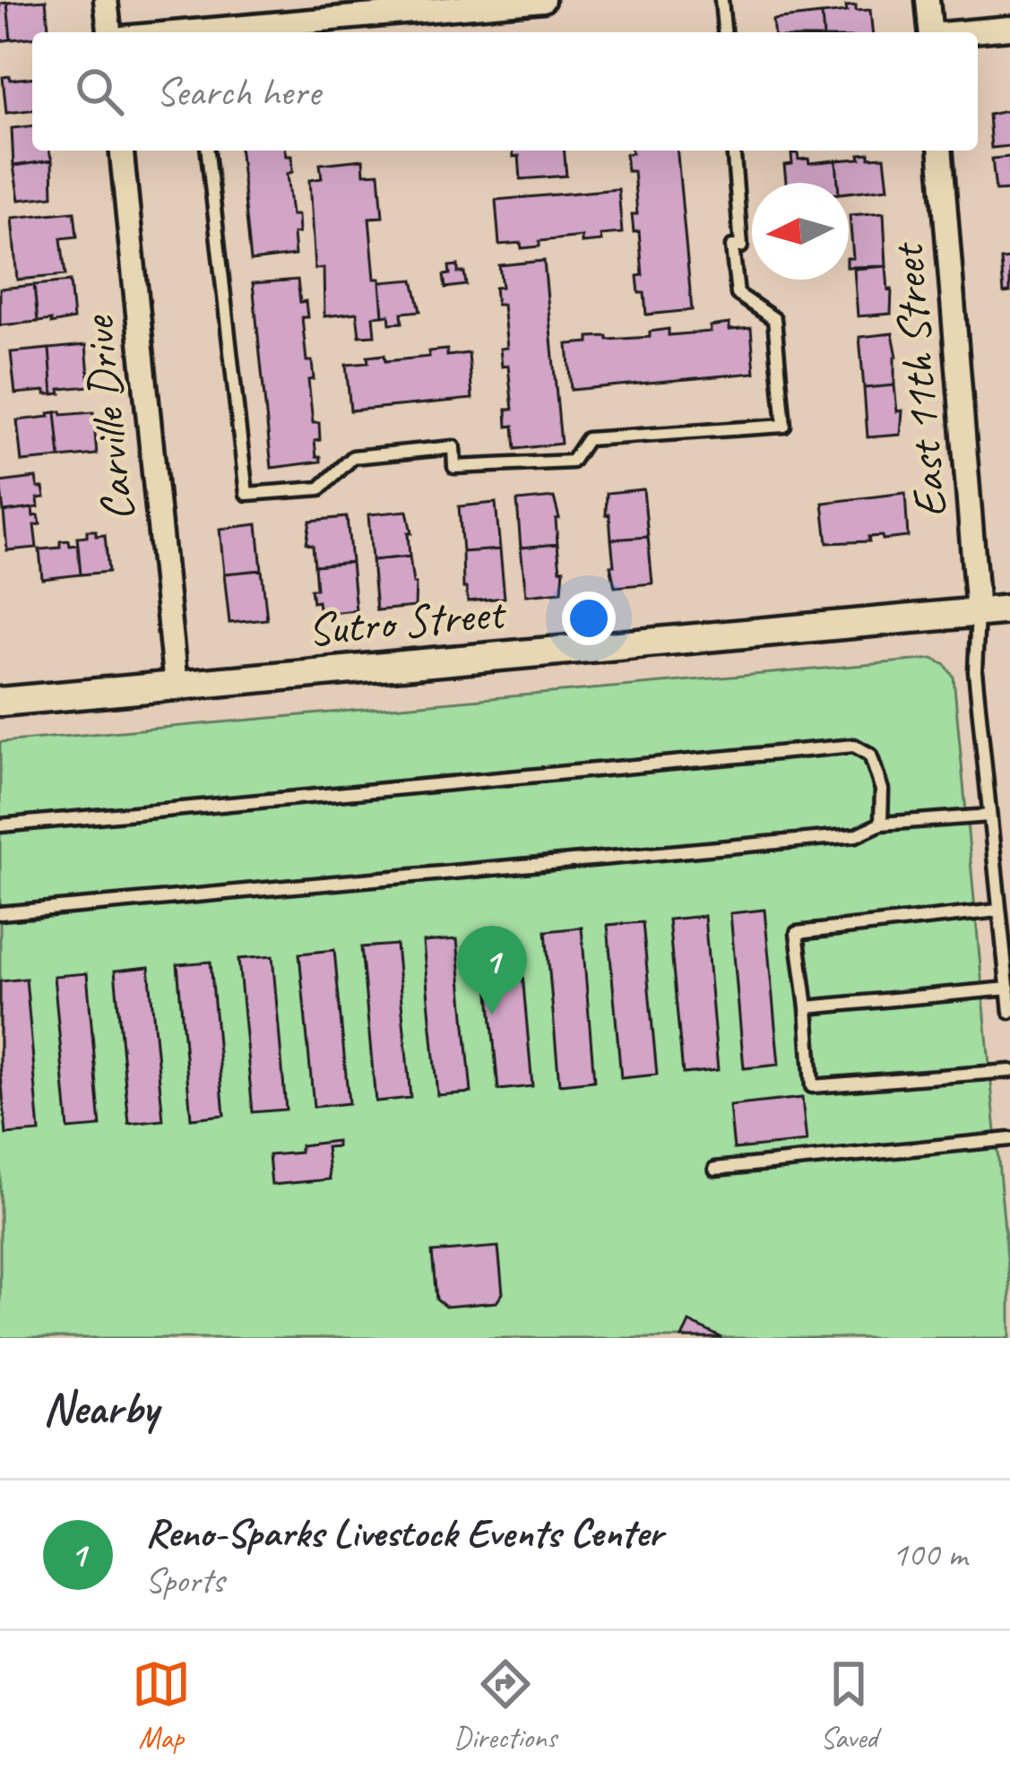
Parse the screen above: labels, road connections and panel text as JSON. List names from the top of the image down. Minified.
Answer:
{"streets":{"street":["East 11th Street","Carville Drive","Sutro Street"]},"crossings":[["East 11th Street","Sutro Street"],["Carville Drive","Sutro Street"]],"north":"left","page":{"search":"Search here","pins":"1","heading":"Nearby","list":[{"mark":"1","name":"Reno-Sparks Livestock Events Center","note":"Sports","value":"100 m"}],"nav":["Map","Directions","Saved"]}}
